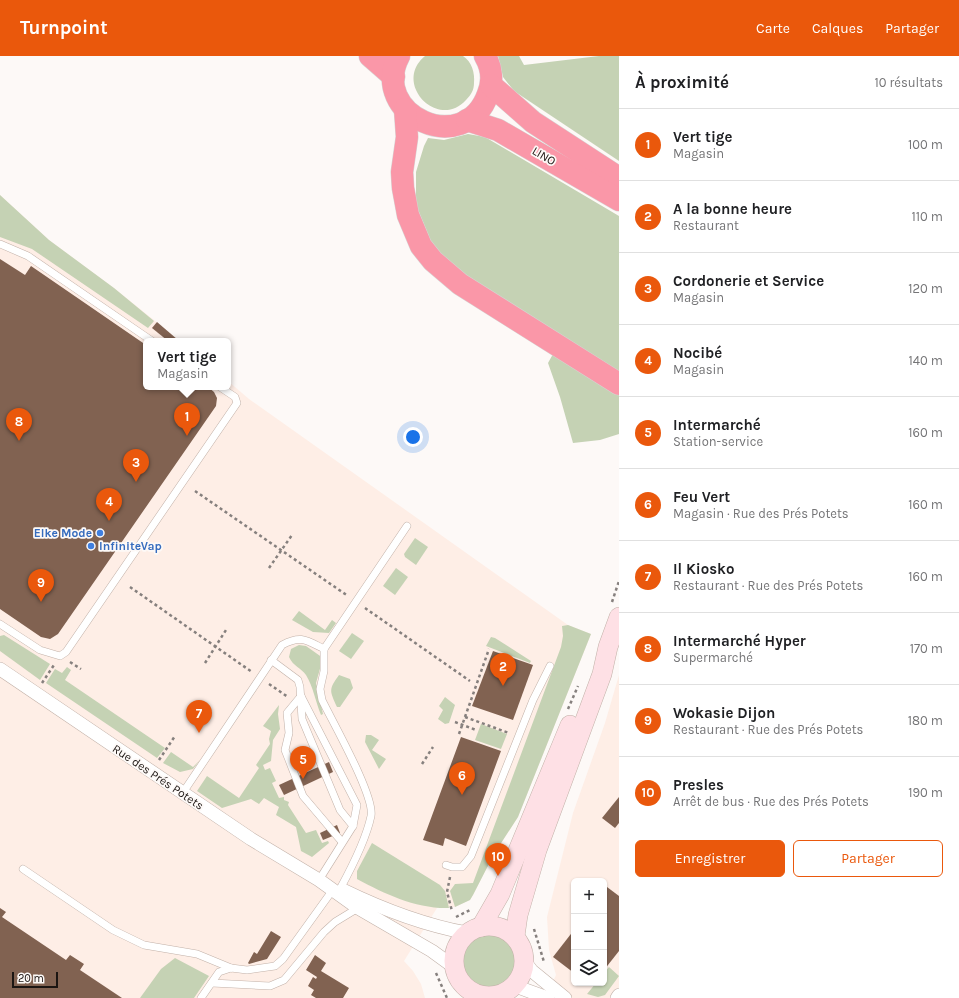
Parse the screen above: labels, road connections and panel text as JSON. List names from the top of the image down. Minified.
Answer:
{"streets":{"highway":["LINO"],"street":["Rue des Prés Potets"]},"places":["Elke Mode","InfiniteVap"],"scale_bar":"20 m","page":{"header":"Turnpoint","nav":["Carte","Calques","Partager"],"heading":["À proximité","10 résultats"],"list":[{"mark":"1","name":"Vert tige","note":"Magasin","value":"100 m"},{"mark":"2","name":"A la bonne heure","note":"Restaurant","value":"110 m"},{"mark":"3","name":"Cordonerie et Service","note":"Magasin","value":"120 m"},{"mark":"4","name":"Nocibé","note":"Magasin","value":"140 m"},{"mark":"5","name":"Intermarché","note":"Station-service","value":"160 m"},{"mark":"6","name":"Feu Vert","note":"Magasin · Rue des Prés Potets","value":"160 m"},{"mark":"7","name":"Il Kiosko","note":"Restaurant · Rue des Prés Potets","value":"160 m"},{"mark":"8","name":"Intermarché Hyper","note":"Supermarché","value":"170 m"},{"mark":"9","name":"Wokasie Dijon","note":"Restaurant · Rue des Prés Potets","value":"180 m"},{"mark":"10","name":"Presles","note":"Arrêt de bus · Rue des Prés Potets","value":"190 m"}],"popup":["Vert tige","Magasin"],"pins":["1","8","3","4","9","2","7","5","6","10"],"buttons":["Enregistrer","Partager"],"map_buttons":["+","−"],"scale":"20 m"}}
